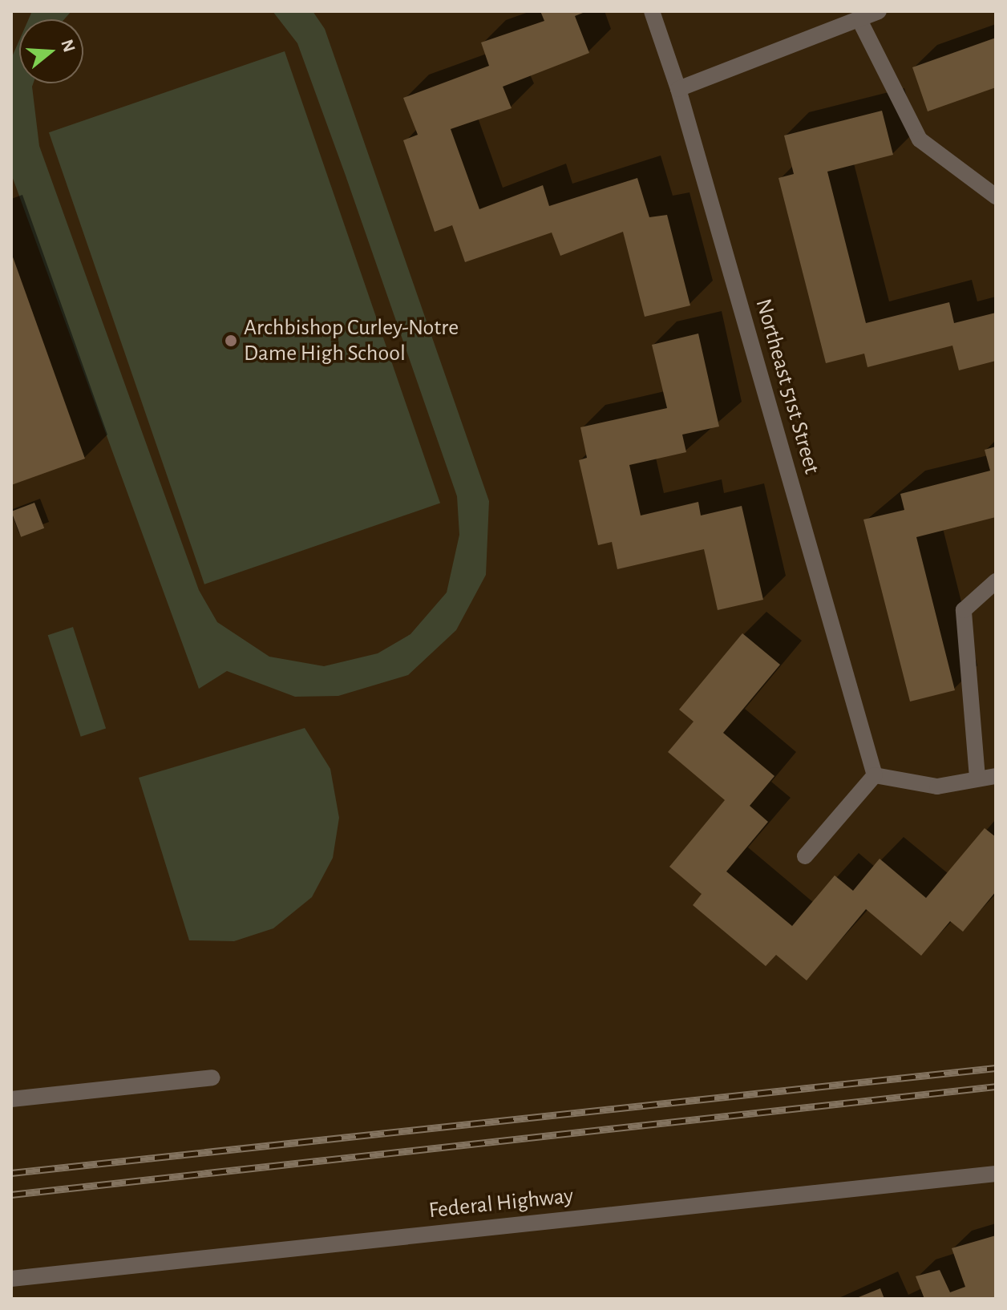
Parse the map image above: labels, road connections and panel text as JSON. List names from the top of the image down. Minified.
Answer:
{"streets":{"street":["Northeast 51st Street","Federal Highway"]},"places":["Archbishop Curley-Notre Dame High School"],"north":"right"}
